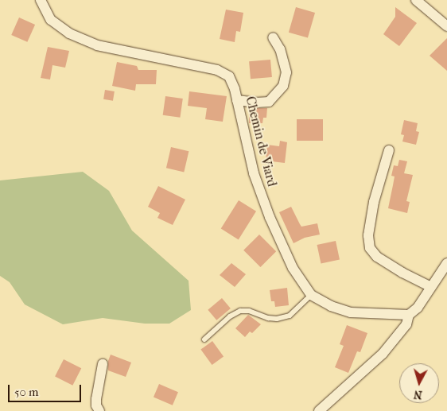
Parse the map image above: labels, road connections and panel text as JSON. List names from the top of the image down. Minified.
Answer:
{"streets":{"street":["Chemin de Viard"]},"scale_bar":"50 m","north":"bottom"}
